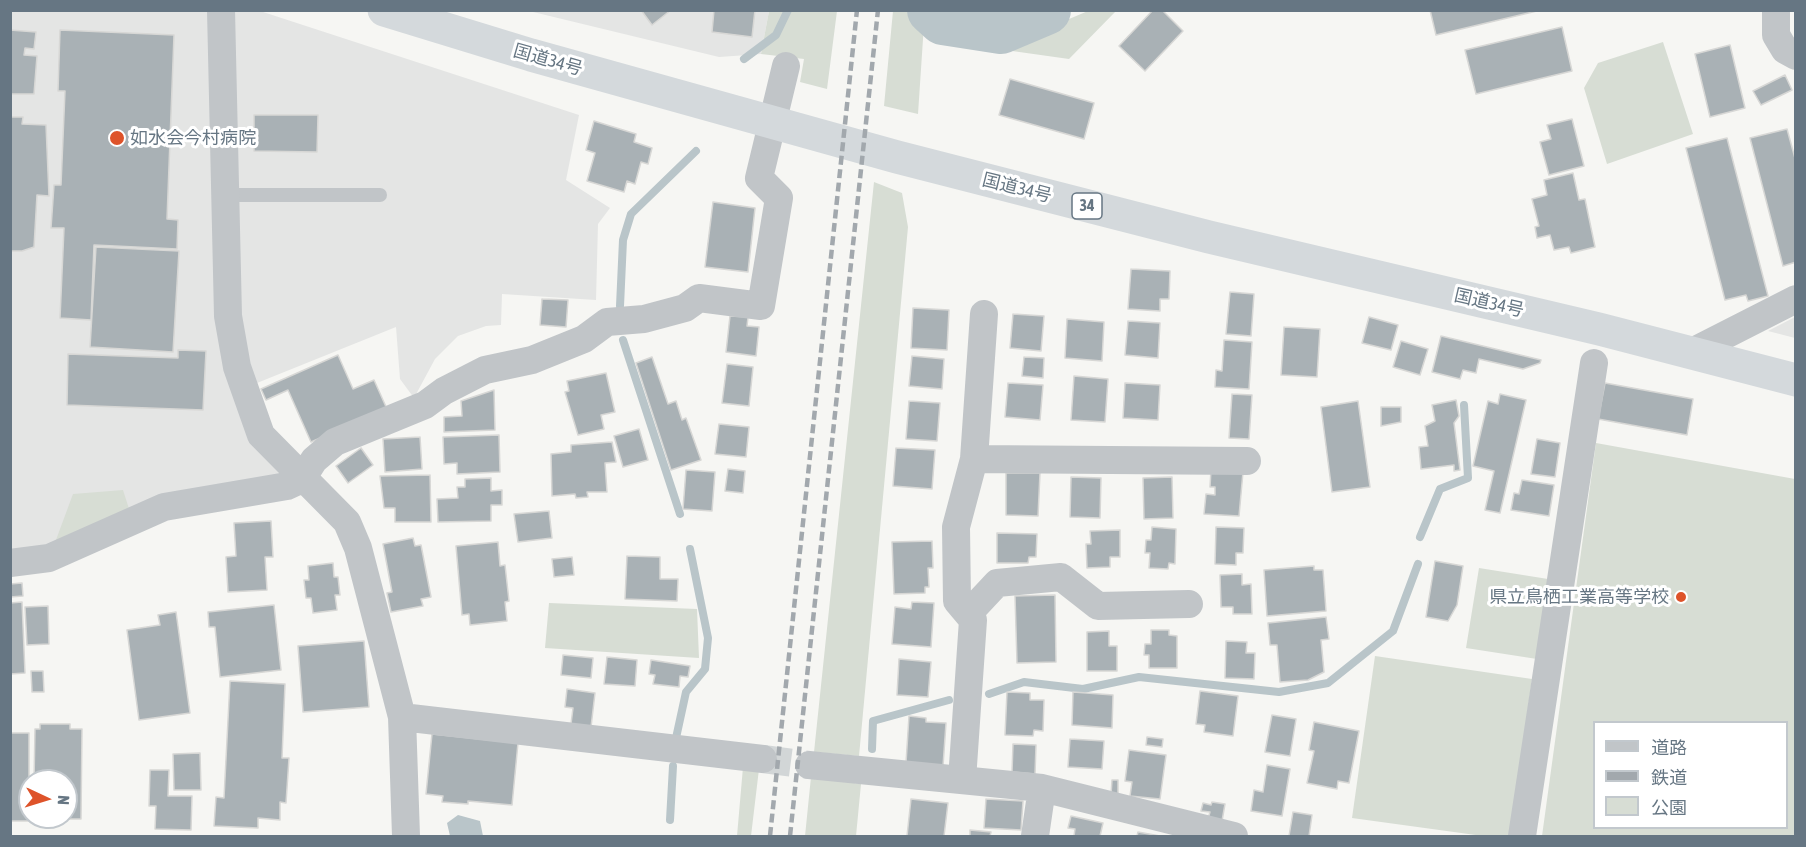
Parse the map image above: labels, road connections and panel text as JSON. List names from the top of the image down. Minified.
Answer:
{"streets":{"highway":["国道34号","34"]},"places":["如水会今村病院","県立鳥栖工業高等学校"],"legend":["道路","鉄道","公園"],"north":"right"}
